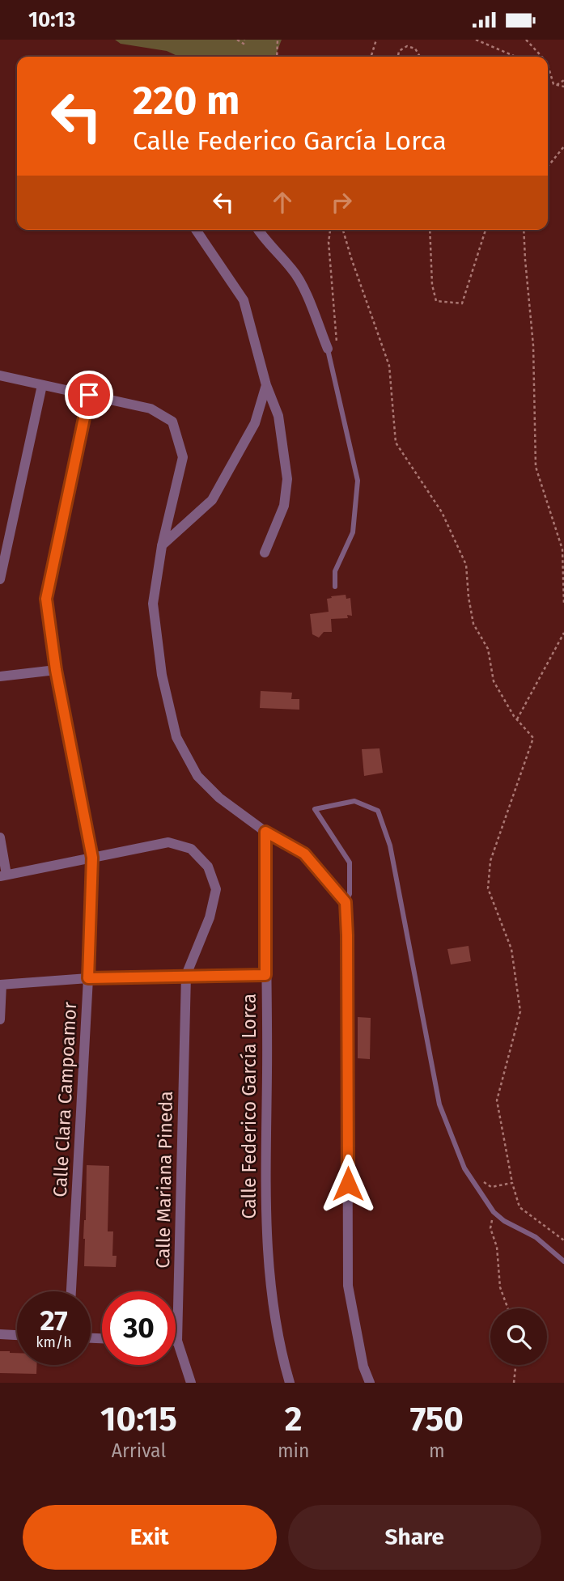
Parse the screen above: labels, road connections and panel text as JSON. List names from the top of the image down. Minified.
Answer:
{"streets":{"street":["Calle Clara Campoamor","Calle Federico García Lorca","Calle Mariana Pineda"]},"crossings":[["Calle Clara Campoamor","Calle Mariana Pineda"]],"page":{"status":"10:13","turn":["220 m","Calle Federico García Lorca"],"speed":"27 km/h","limit":"30","eta":["10:15","Arrival","2","min","750","m"],"buttons":["Exit","Share"]}}
